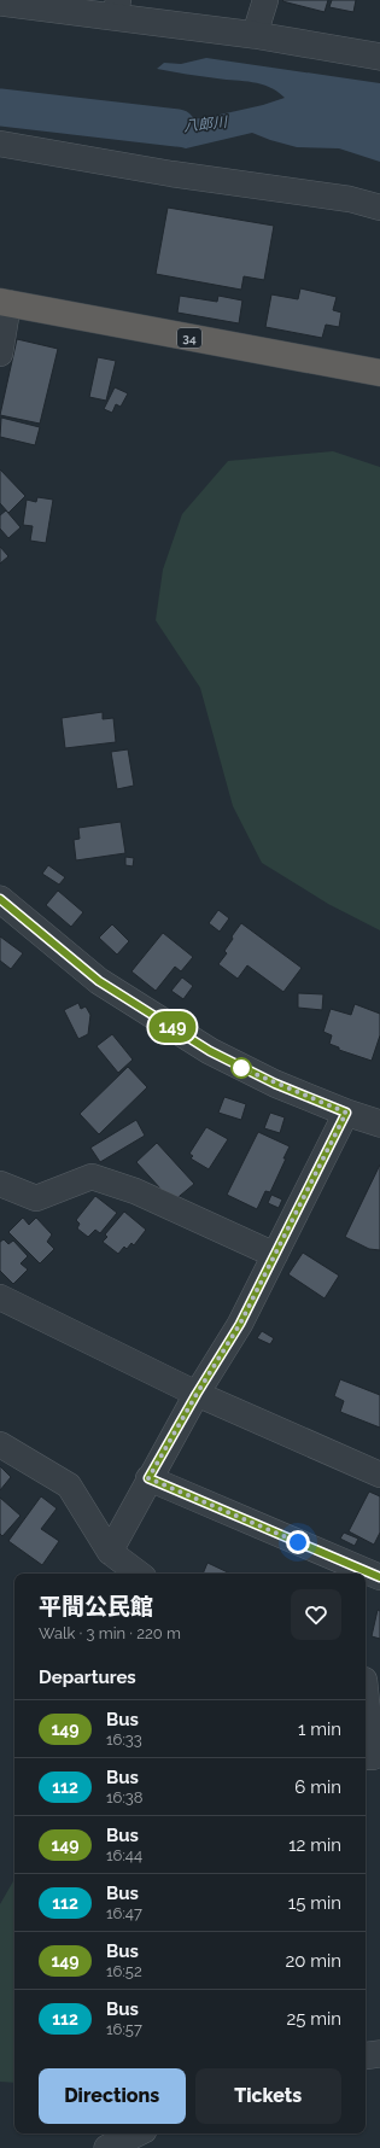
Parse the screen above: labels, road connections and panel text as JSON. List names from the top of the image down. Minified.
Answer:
{"streets":{"highway":["34"]},"water":["八郎川"],"lines":["bus line 149"],"page":{"on_map":"149","heading":[["平間公民館","Walk · 3 min · 220 m"],"Departures"],"list":[{"mark":"149","name":"Bus","note":"16:33","value":"1 min"},{"mark":"112","name":"Bus","note":"16:38","value":"6 min"},{"mark":"149","name":"Bus","note":"16:44","value":"12 min"},{"mark":"112","name":"Bus","note":"16:47","value":"15 min"},{"mark":"149","name":"Bus","note":"16:52","value":"20 min"},{"mark":"112","name":"Bus","note":"16:57","value":"25 min"}],"buttons":["Directions","Tickets"]}}
